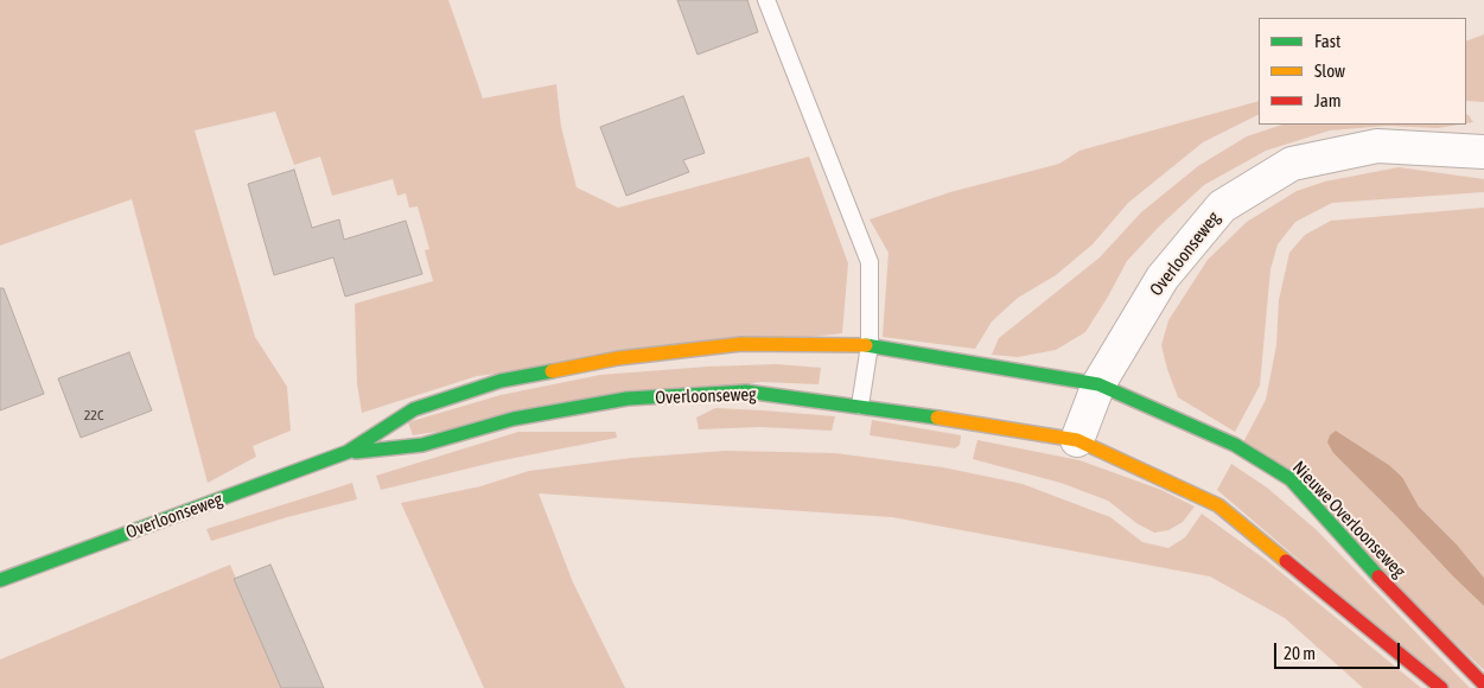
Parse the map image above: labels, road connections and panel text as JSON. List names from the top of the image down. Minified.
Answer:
{"streets":{"street":["Overloonseweg","Nieuwe Overloonseweg"]},"crossings":[["Overloonseweg","Nieuwe Overloonseweg"]],"house_numbers":["22C"],"legend":["Fast","Slow","Jam"],"scale_bar":"20 m"}
